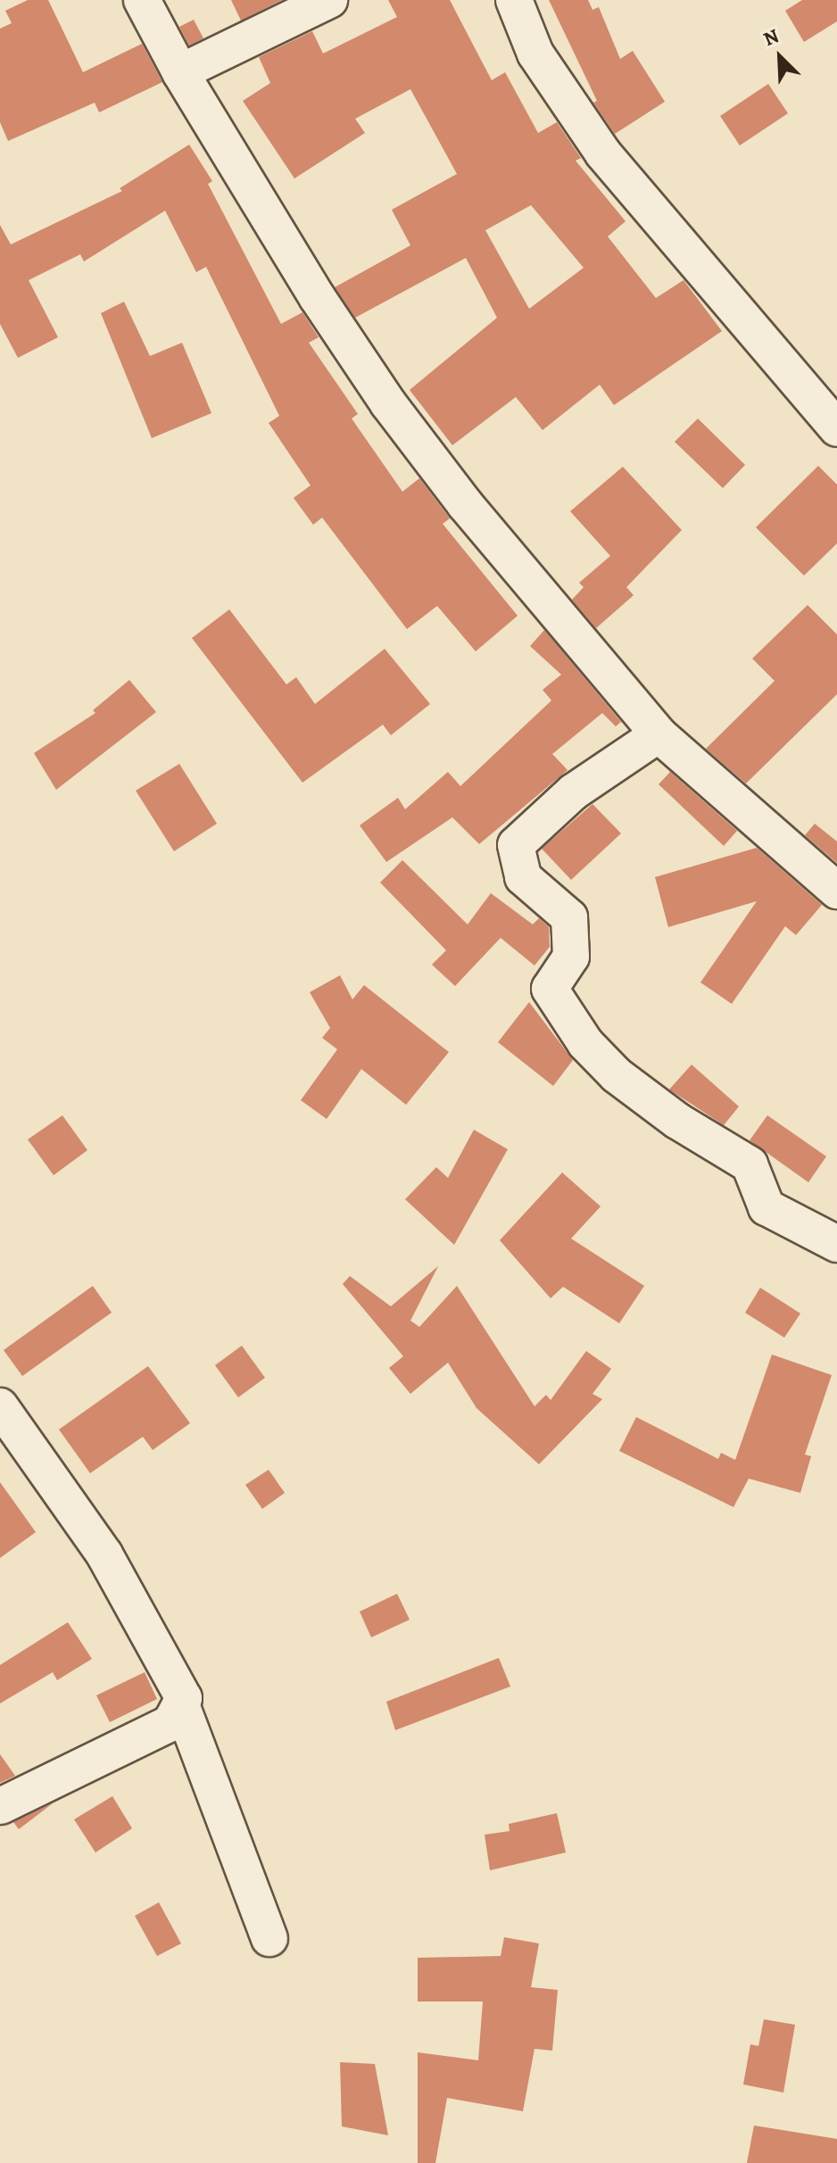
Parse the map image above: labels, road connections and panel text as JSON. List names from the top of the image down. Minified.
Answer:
{"north":"top left"}
